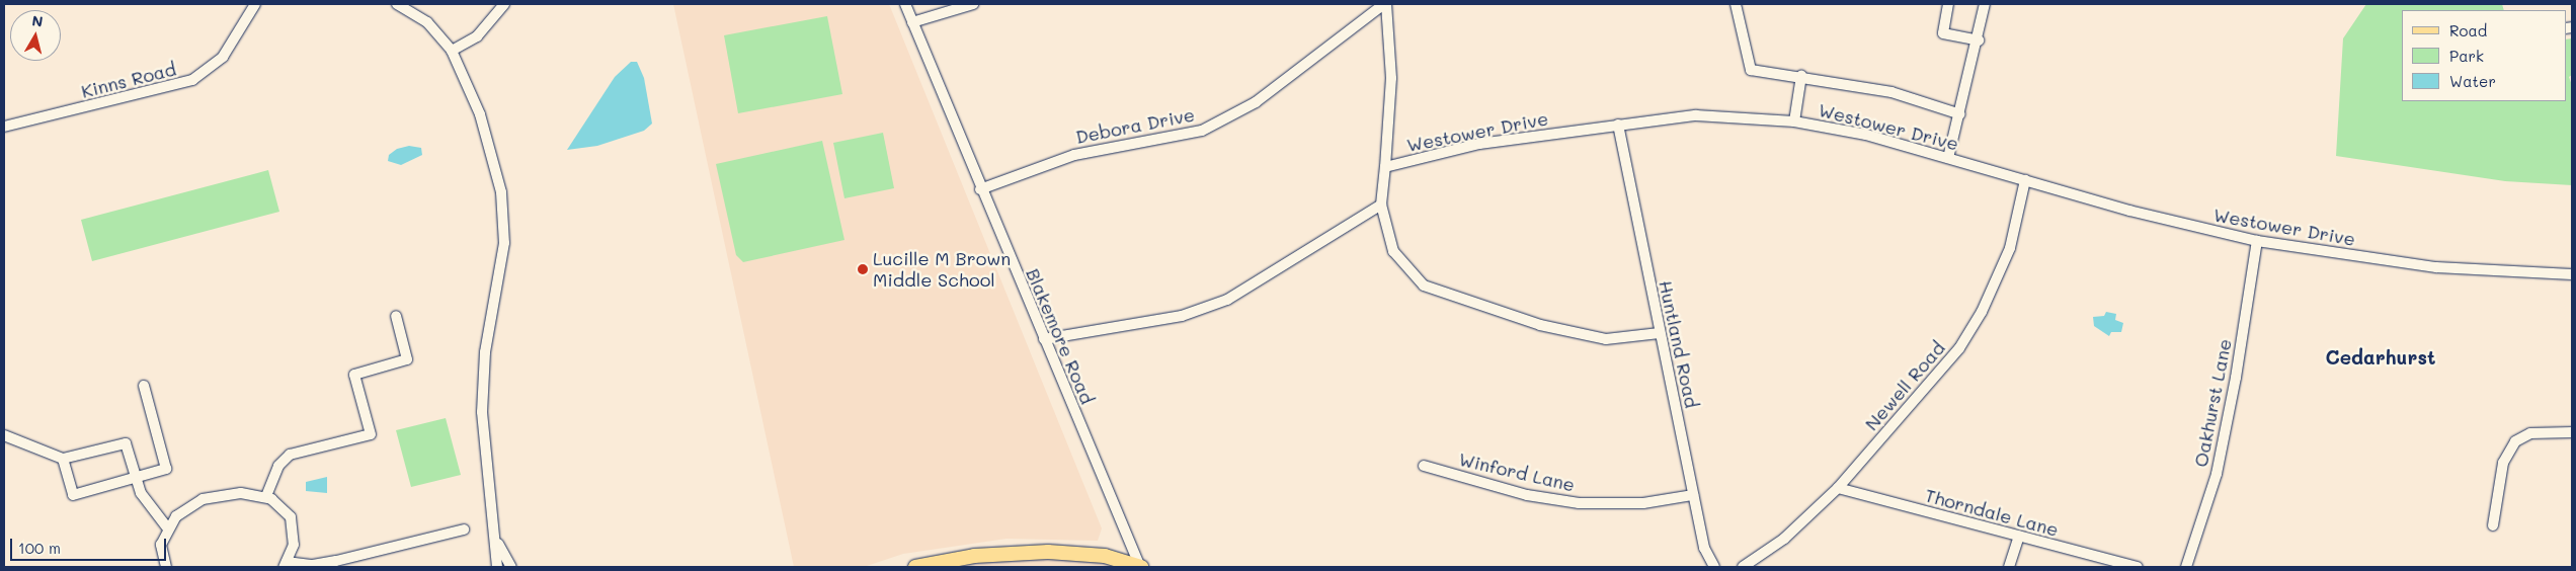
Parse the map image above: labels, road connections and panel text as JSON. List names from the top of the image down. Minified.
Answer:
{"streets":{"street":["Kinns Road","Debora Drive","Westower Drive","Blakemore Road","Huntland Road","Newell Road","Oakhurst Lane","Winford Lane","Thorndale Lane"]},"crossings":[["Debora Drive","Blakemore Road"],["Westower Drive","Huntland Road"],["Westower Drive","Newell Road"],["Westower Drive","Oakhurst Lane"],["Huntland Road","Winford Lane"],["Newell Road","Thorndale Lane"]],"districts":["Cedarhurst"],"places":["Lucille M Brown Middle School"],"legend":["Road","Park","Water"],"scale_bar":"100 m","north":"top"}
